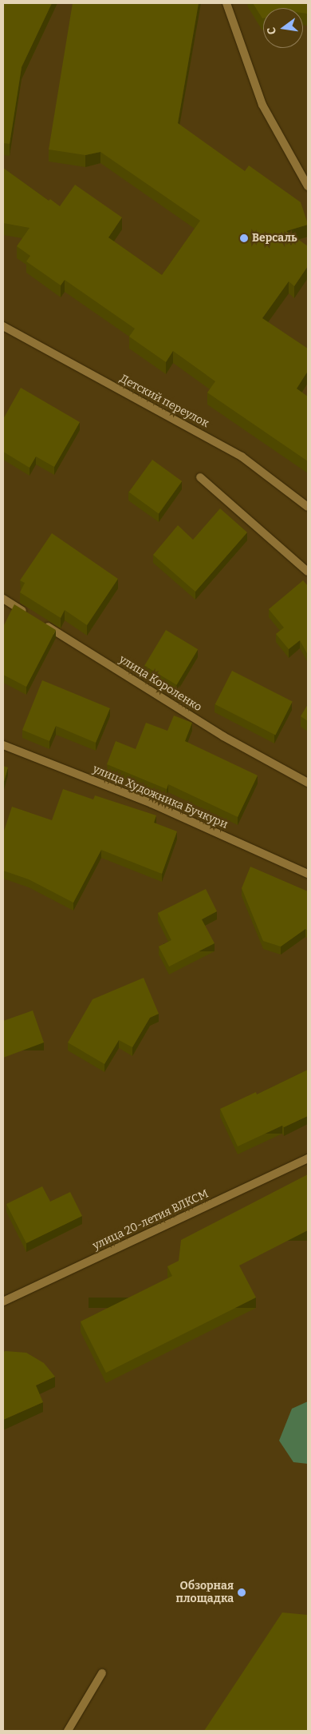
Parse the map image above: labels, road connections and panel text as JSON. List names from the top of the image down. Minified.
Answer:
{"streets":{"street":["Детский переулок","улица Короленко","улица Художника Бучкури","улица 20-летия ВЛКСМ"]},"places":["Версаль","Обзорная площадка"],"north":"left"}
